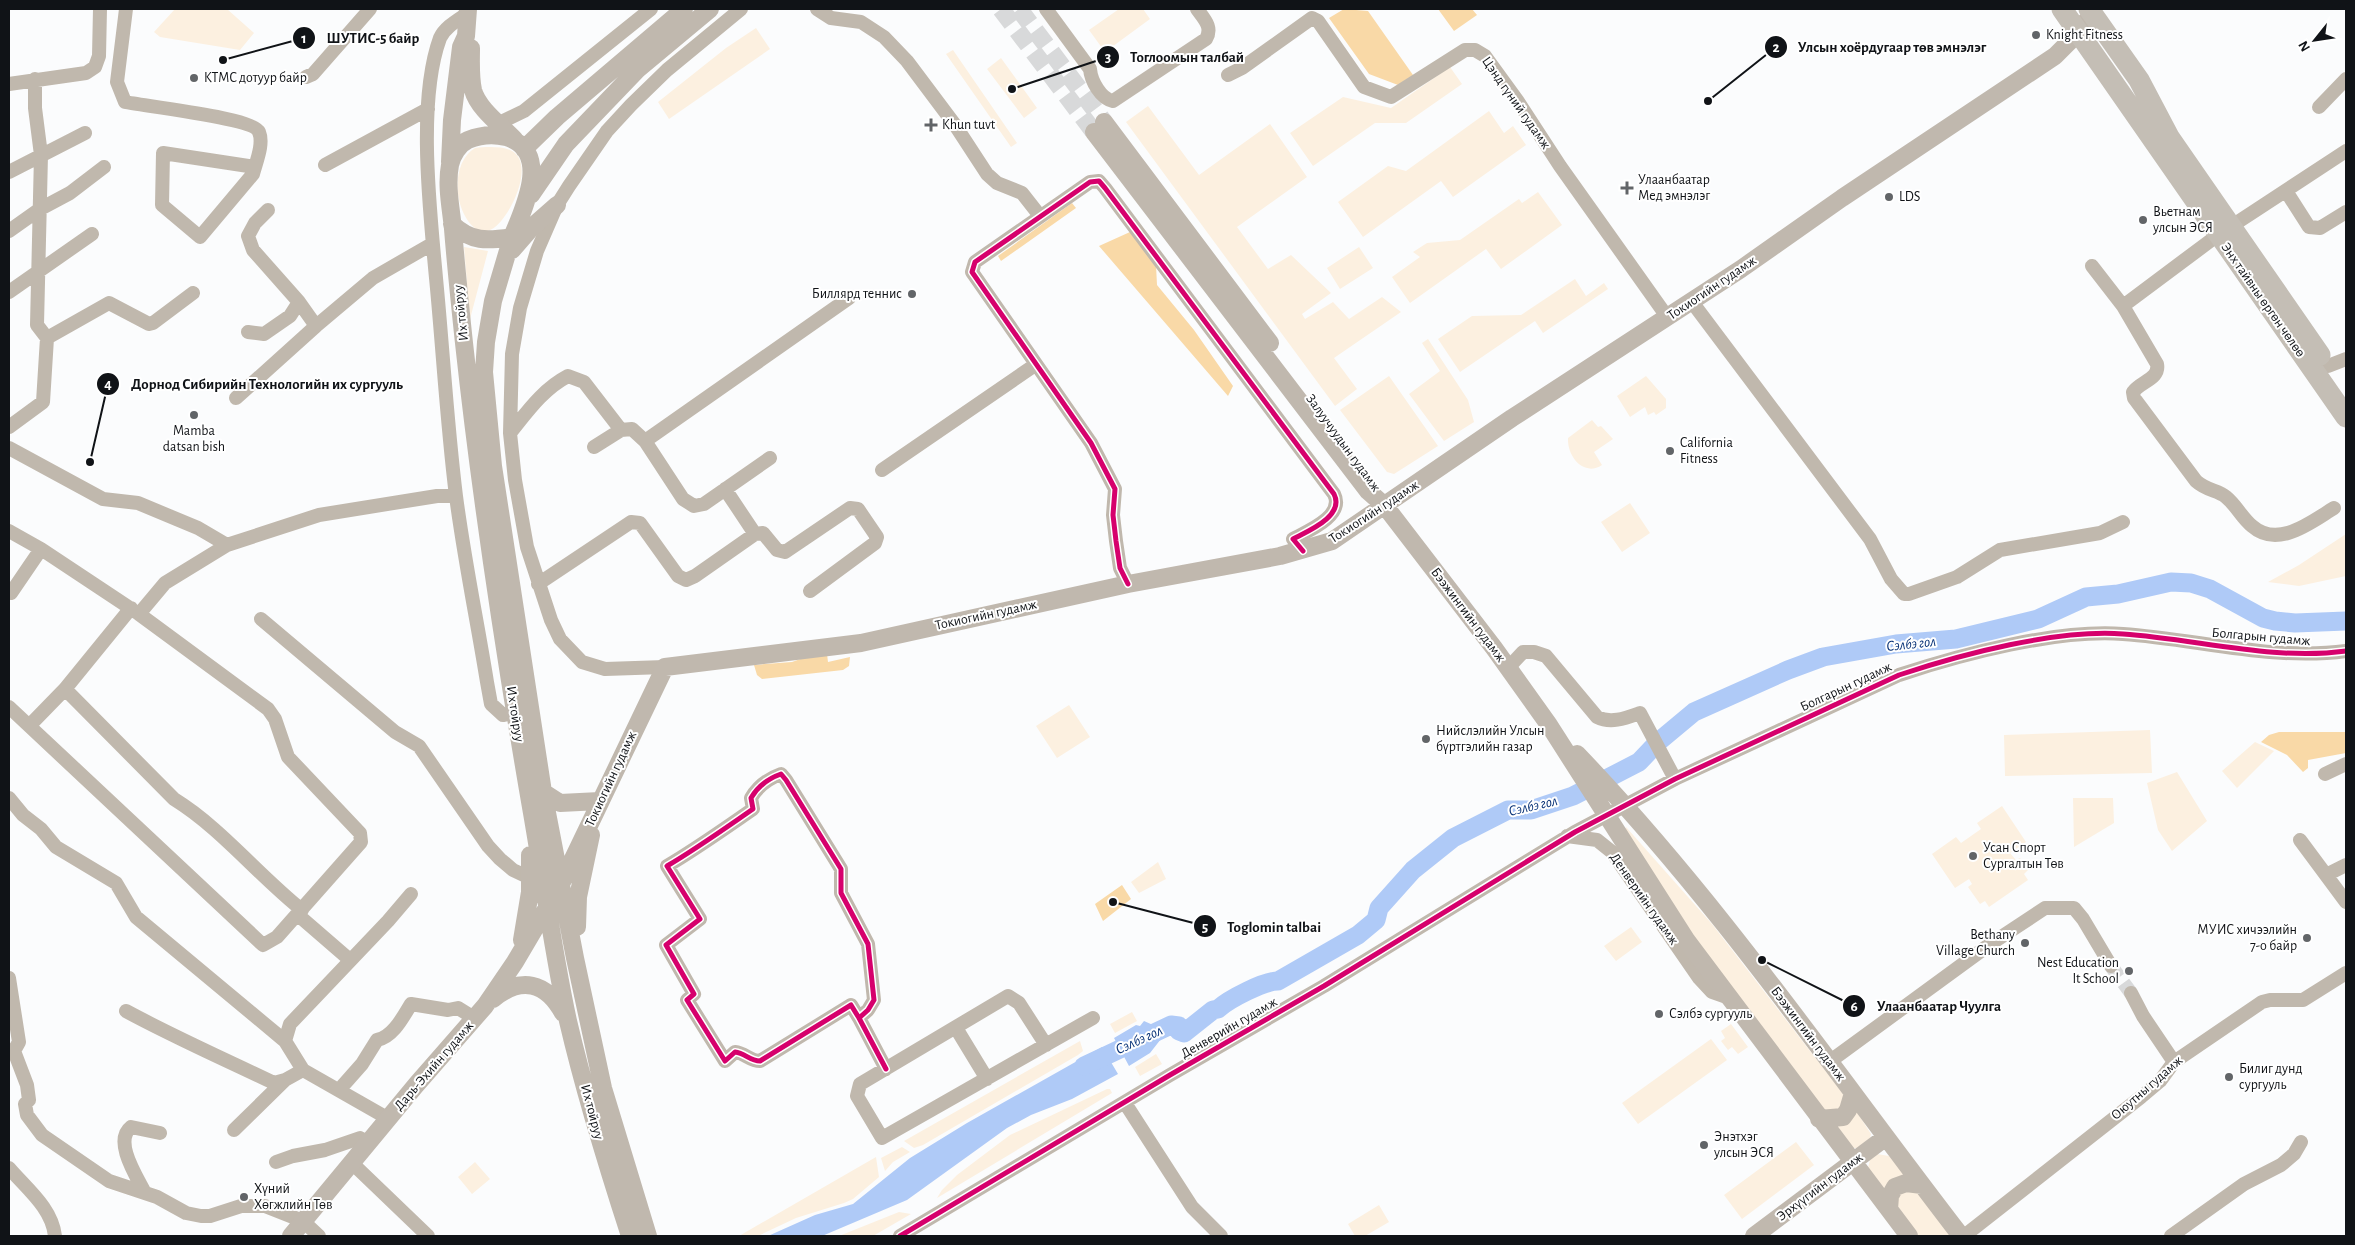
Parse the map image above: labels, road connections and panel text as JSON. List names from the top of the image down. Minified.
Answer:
{"streets":{"highway":["Энх тайвны өргөн чөлөө"],"main road":["Токиогийн гудамж","Их тойруу","Залуучуудын гудамж","Бээжингийн гудамж","Дарь-Эхийн гудамж","Эрхүүгийн гудамж"],"street":["Цэнд гүний гудамж","Болгарын гудамж","Денверийн гудамж","Оюутны гудамж"]},"crossings":[["Цэнд гүний гудамж","Токиогийн гудамж"],["Токиогийн гудамж","Энх тайвны өргөн чөлөө"],["Токиогийн гудамж","Их тойруу"],["Токиогийн гудамж","Залуучуудын гудамж"],["Токиогийн гудамж","Бээжингийн гудамж"],["Токиогийн гудамж","Дарь-Эхийн гудамж"],["Их тойруу","Дарь-Эхийн гудамж"],["Залуучуудын гудамж","Бээжингийн гудамж"],["Бээжингийн гудамж","Денверийн гудамж"],["Бээжингийн гудамж","Оюутны гудамж"],["Бээжингийн гудамж","Эрхүүгийн гудамж"],["Болгарын гудамж","Денверийн гудамж"]],"water":["Сэлбэ гол"],"places":{"other":["Knight Fitness","ШУТИС-5 байр","KTMC дотуур байр","Тоглоомын талбай","Улсын хоёрдугаар төв эмнэлэг","LDS","Вьетнам улсын ЭСЯ","Биллярд теннис","Mamba datsan bish","California Fitness","Дорнод Сибирийн Технологийн их сургууль","Нийслэлийн Улсын бүртгэлийн газар","Усан Спорт Сургалтын Төв","Toglomin talbai","МУИС хичээлийн 7-о байр","Bethany Village Church","Улаанбаатар Чуулга","Nest Education It School","Сэлбэ сургууль","Билиг дунд сургууль","Энэтхэг улсын ЭСЯ","Хүний Хөгжлийн Төв"],"health":["Khun tuvt","Улаанбаатар Мед эмнэлэг"]},"north":"bottom left"}
